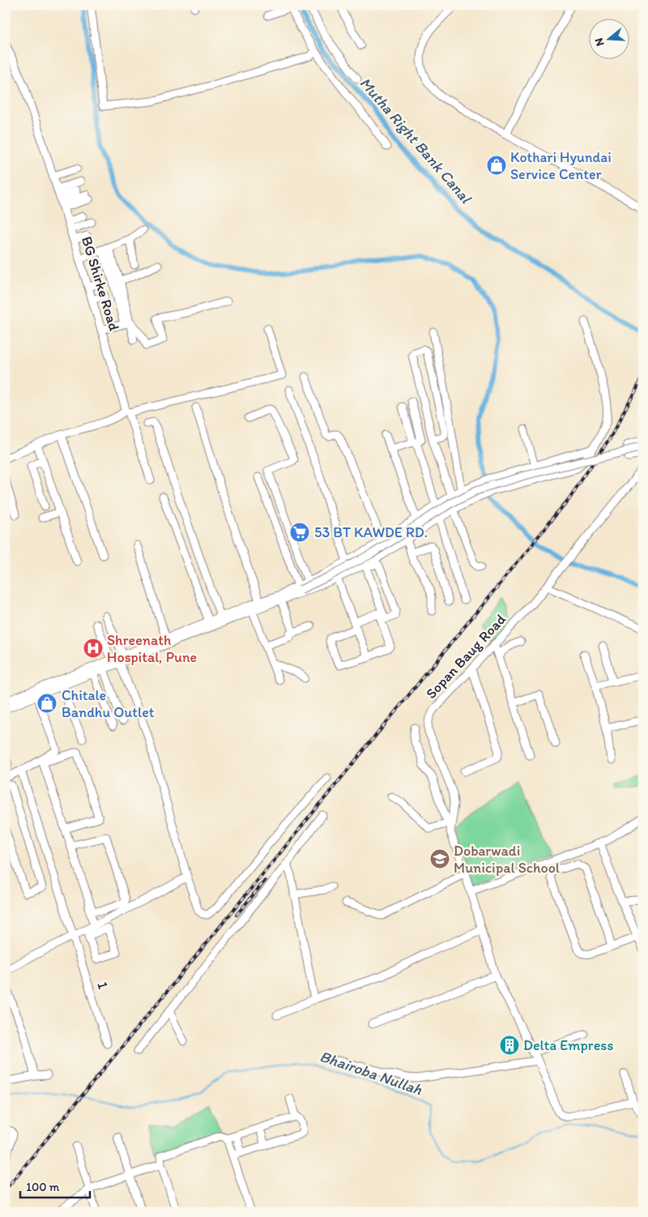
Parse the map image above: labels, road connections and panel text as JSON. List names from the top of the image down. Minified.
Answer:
{"streets":{"street":["BG Shirke Road","Sopan Baug Road","1"]},"water":["Mutha Right Bank Canal","Bhairoba Nullah"],"places":{"shop":["Kothari Hyundai Service Center","Chitale Bandhu Outlet"],"supermarket":["53 BT KAWDE RD."],"hospital":["Shreenath Hospital, Pune"],"school or university":["Dobarwadi Municipal School"],"building":["Delta Empress"]},"scale_bar":"100 m","north":"left"}
